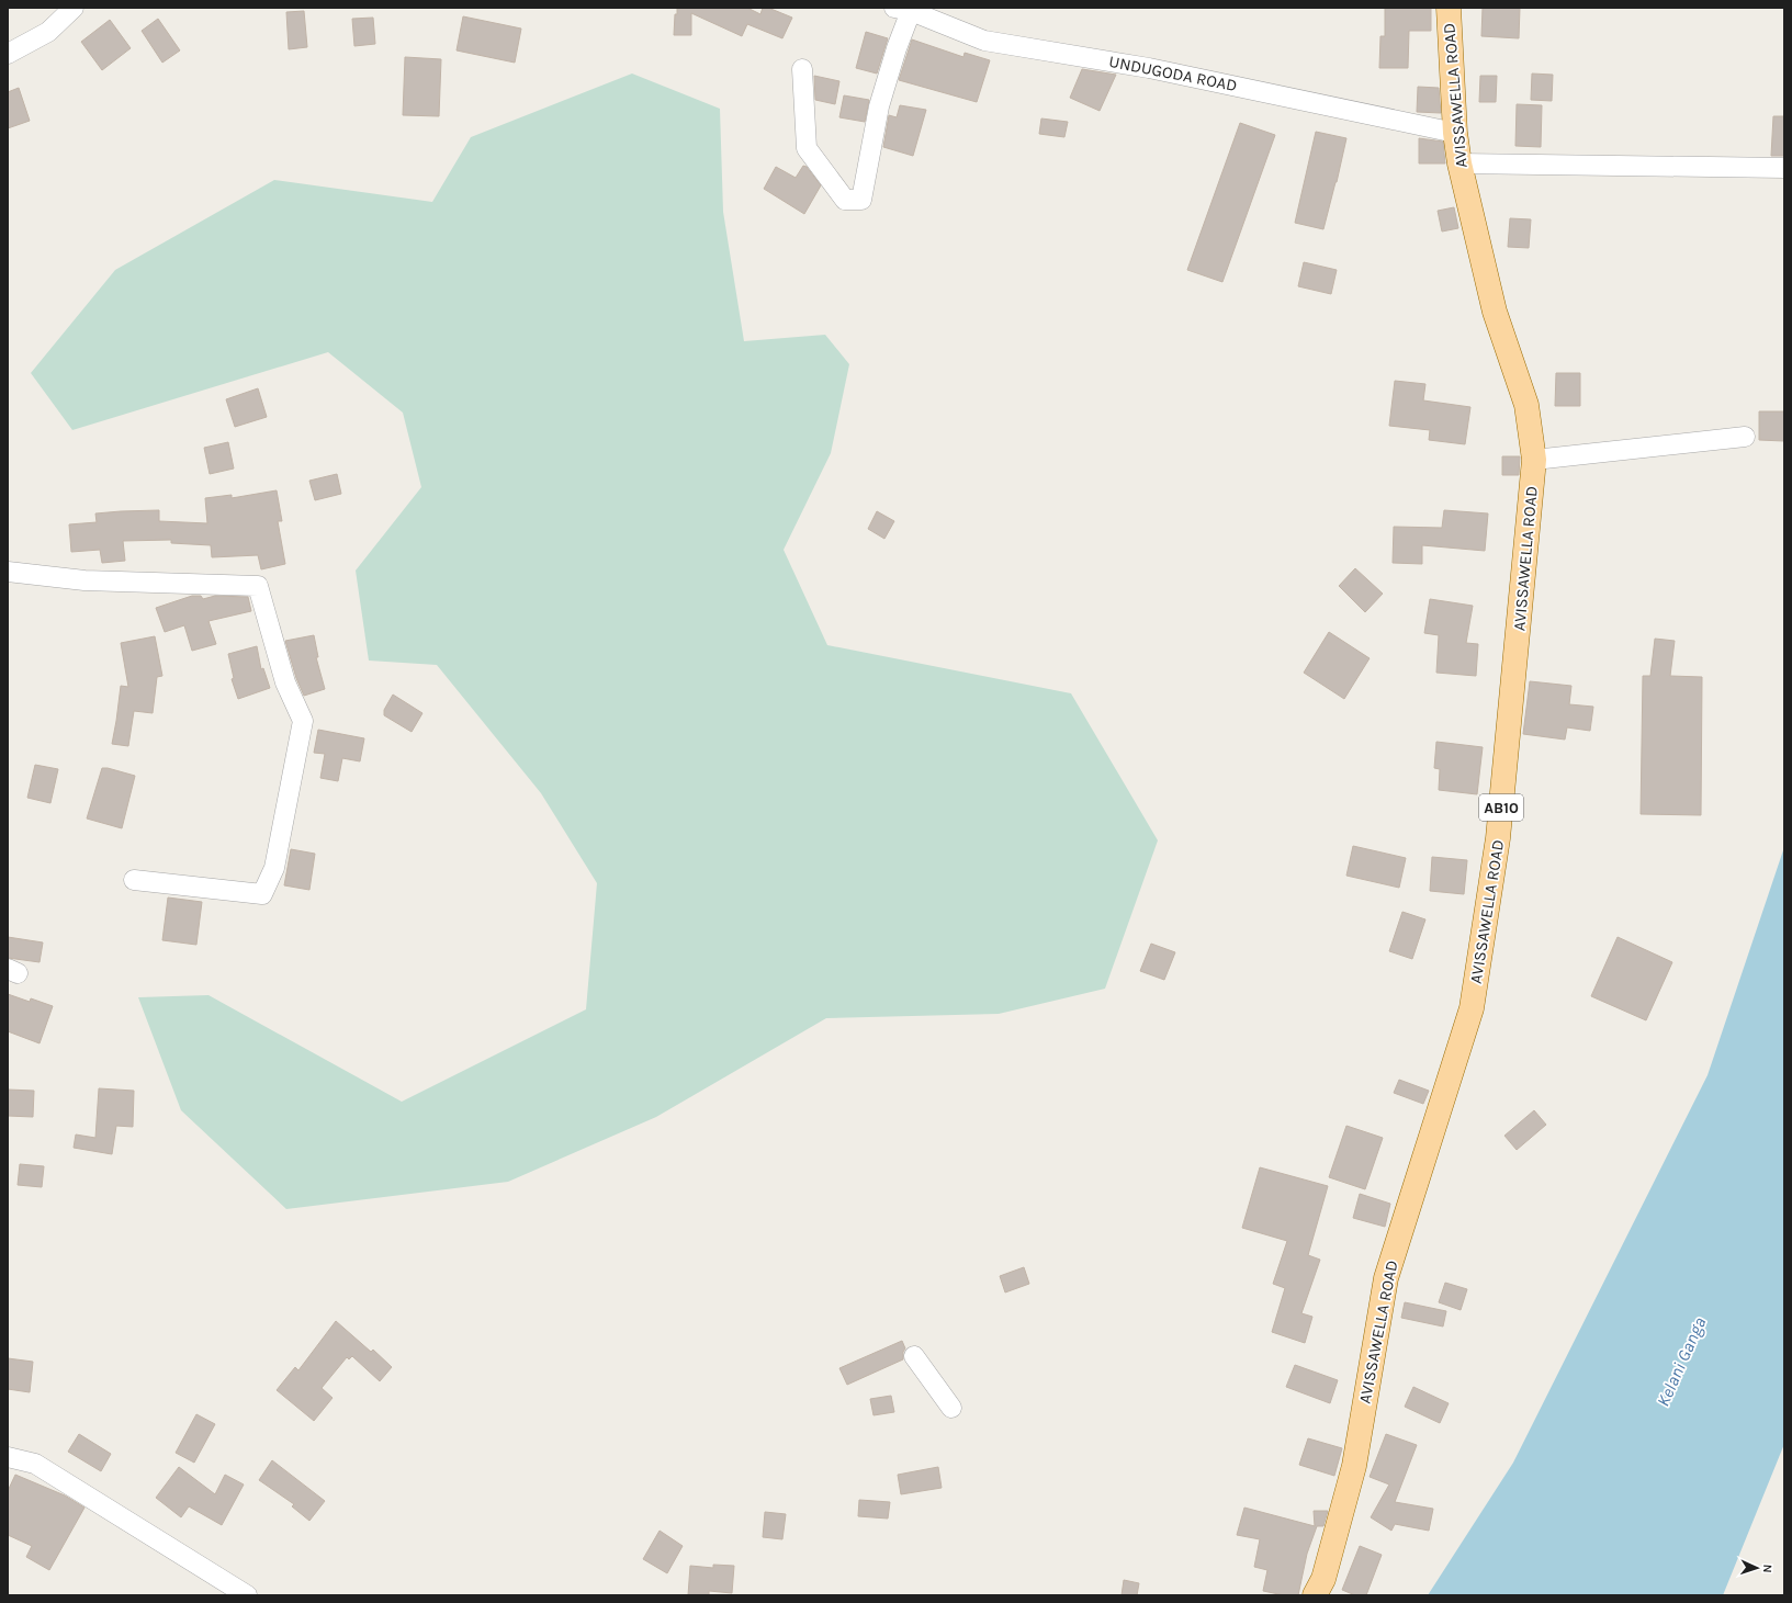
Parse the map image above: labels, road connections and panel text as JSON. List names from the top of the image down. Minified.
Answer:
{"streets":{"main road":["AVISSAWELLA ROAD","AB10"],"street":["UNDUGODA ROAD"]},"crossings":[["UNDUGODA ROAD","AVISSAWELLA ROAD"]],"water":["Kelani Ganga"],"north":"right"}
